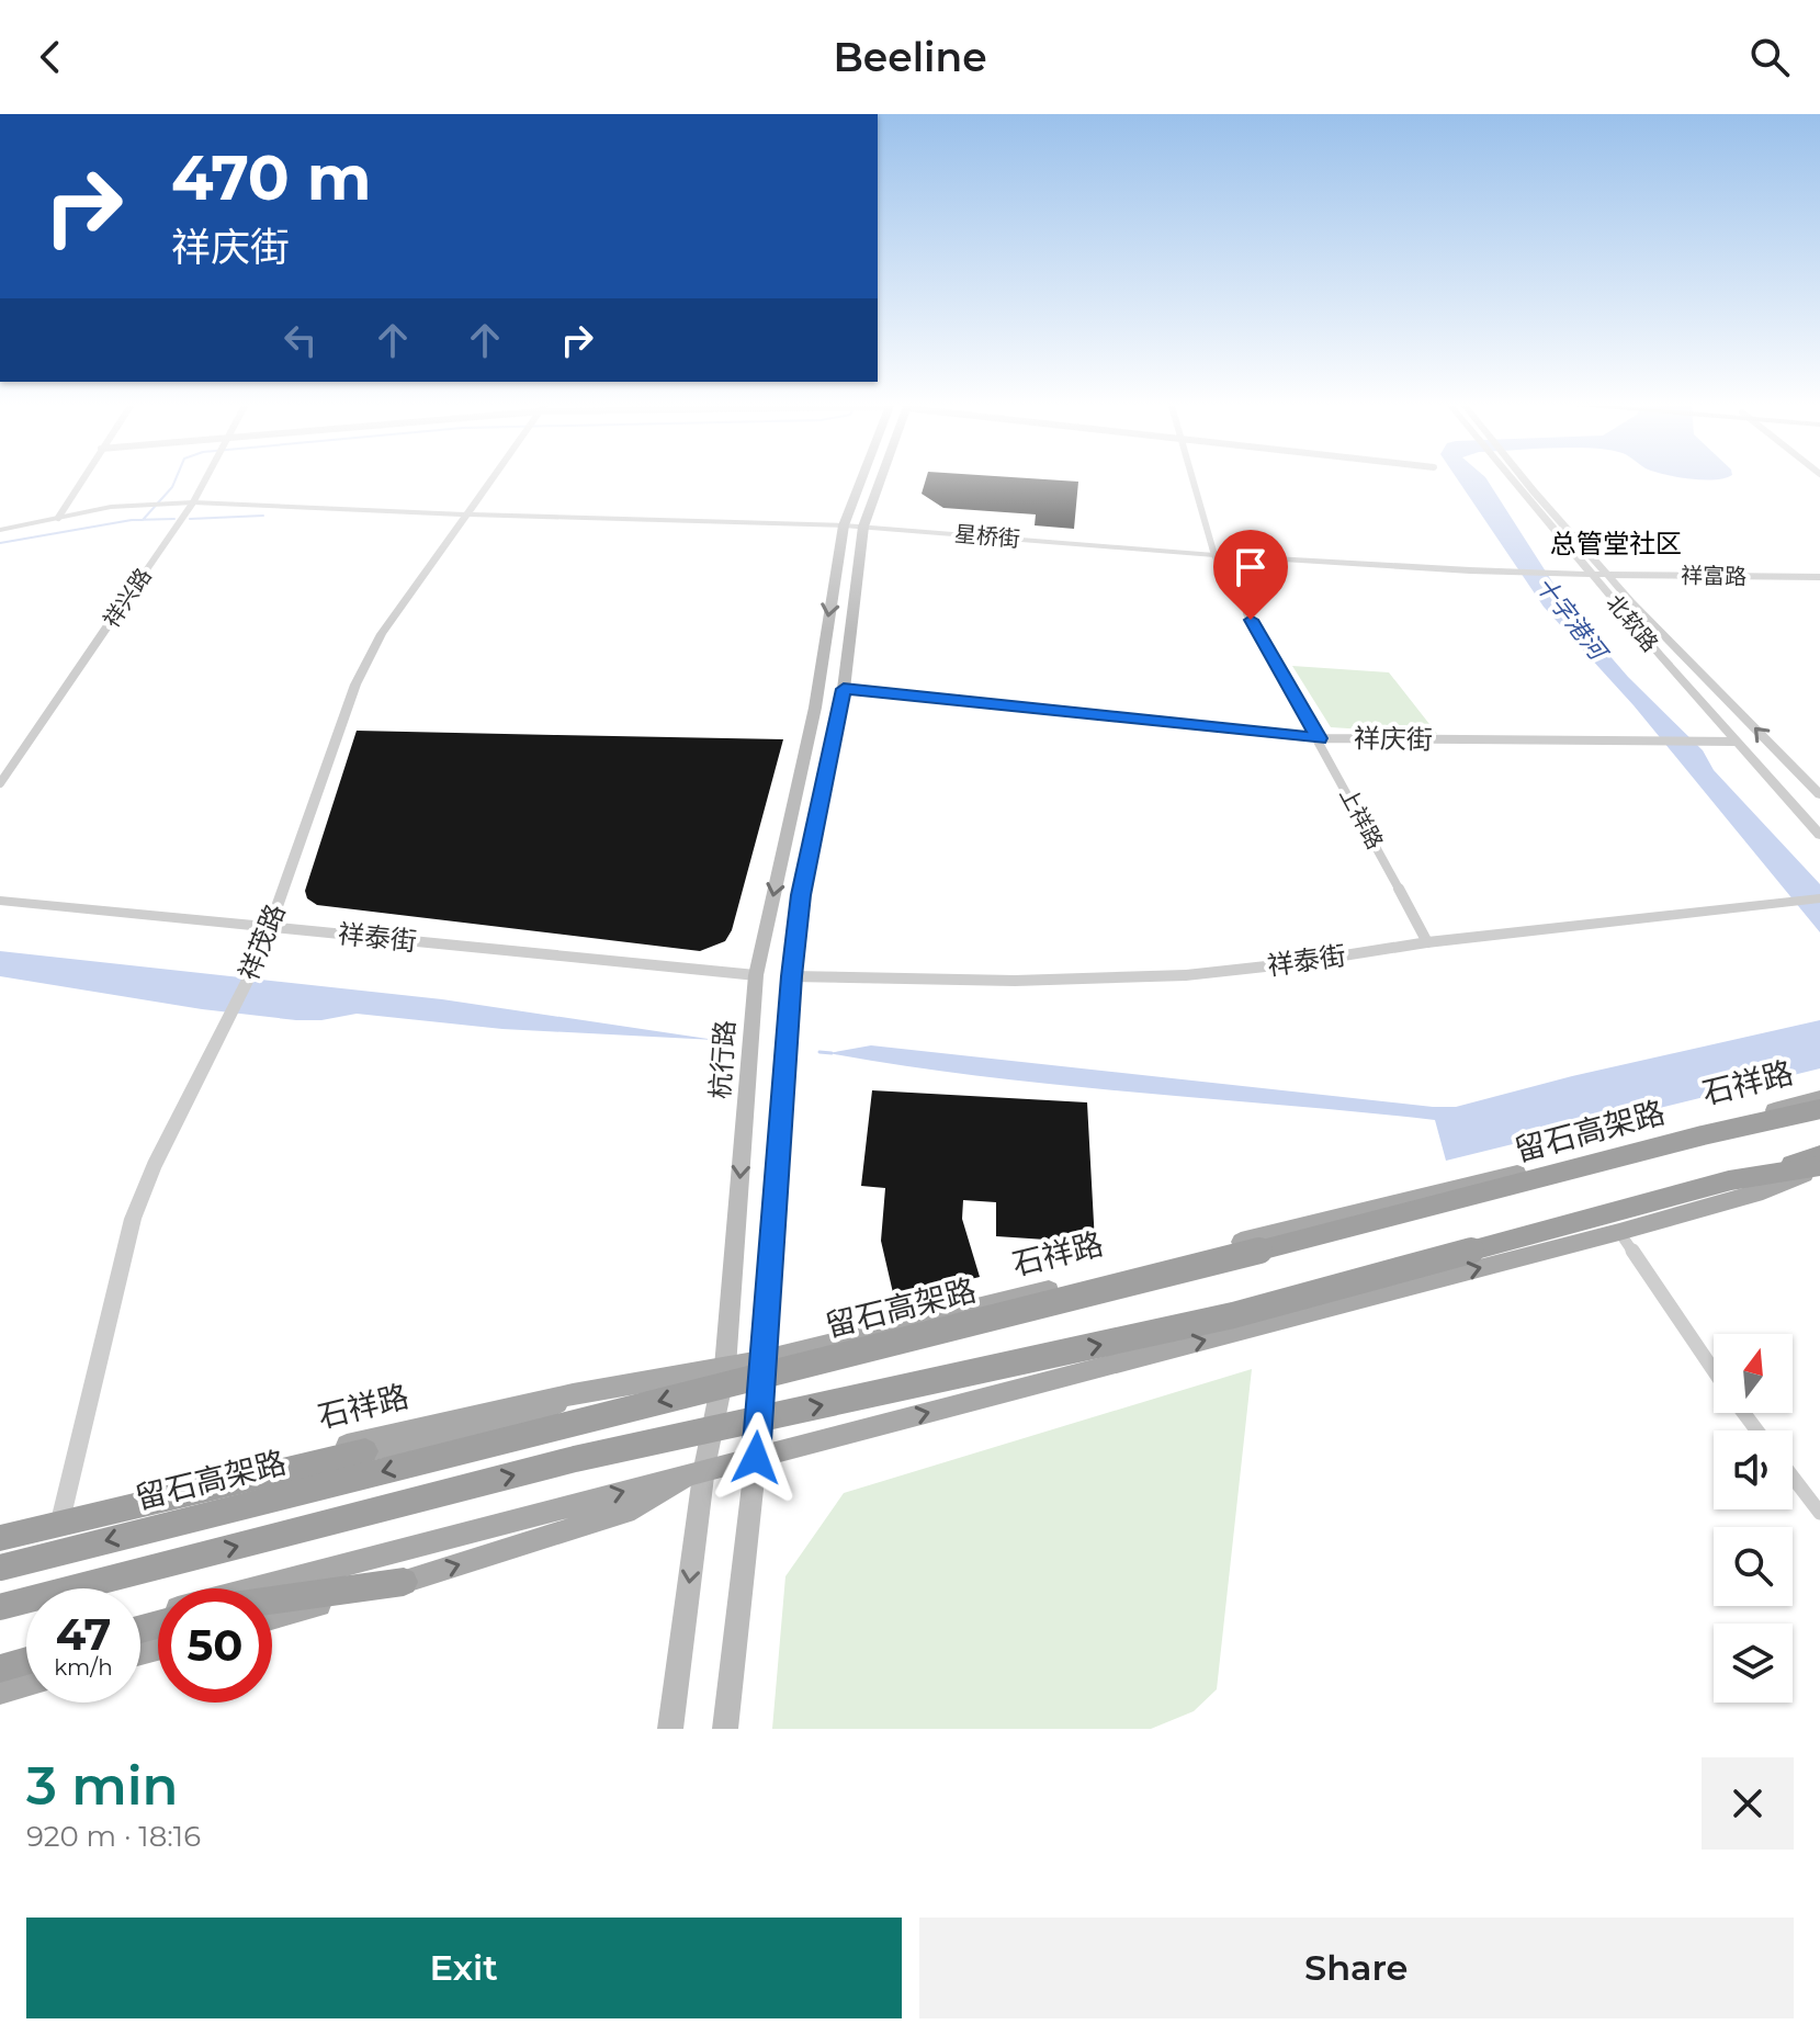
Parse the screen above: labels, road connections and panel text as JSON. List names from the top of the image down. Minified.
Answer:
{"streets":{"highway":["留石高架路"],"main road":["杭行路","石祥路"],"street":["星桥街","祥富路","祥兴路","北软路","祥庆街","上祥路","祥泰街","祥茂路"]},"crossings":[["星桥街","祥富路"],["星桥街","祥兴路"],["星桥街","北软路"],["星桥街","上祥路"],["星桥街","祥茂路"],["星桥街","杭行路"],["祥富路","北软路"],["北软路","祥庆街"],["祥庆街","上祥路"],["祥庆街","杭行路"],["上祥路","祥泰街"],["祥泰街","祥茂路"],["祥泰街","杭行路"],["祥茂路","石祥路"],["杭行路","石祥路"],["石祥路","留石高架路"]],"districts":["总管堂社区"],"water":["十字港河"],"north":"top","page":{"header":"Beeline","turn":["470 m","祥庆街"],"speed":"47 km/h","limit":"50","heading":["3 min","920 m · 18:16"],"buttons":["Exit","Share"]}}
